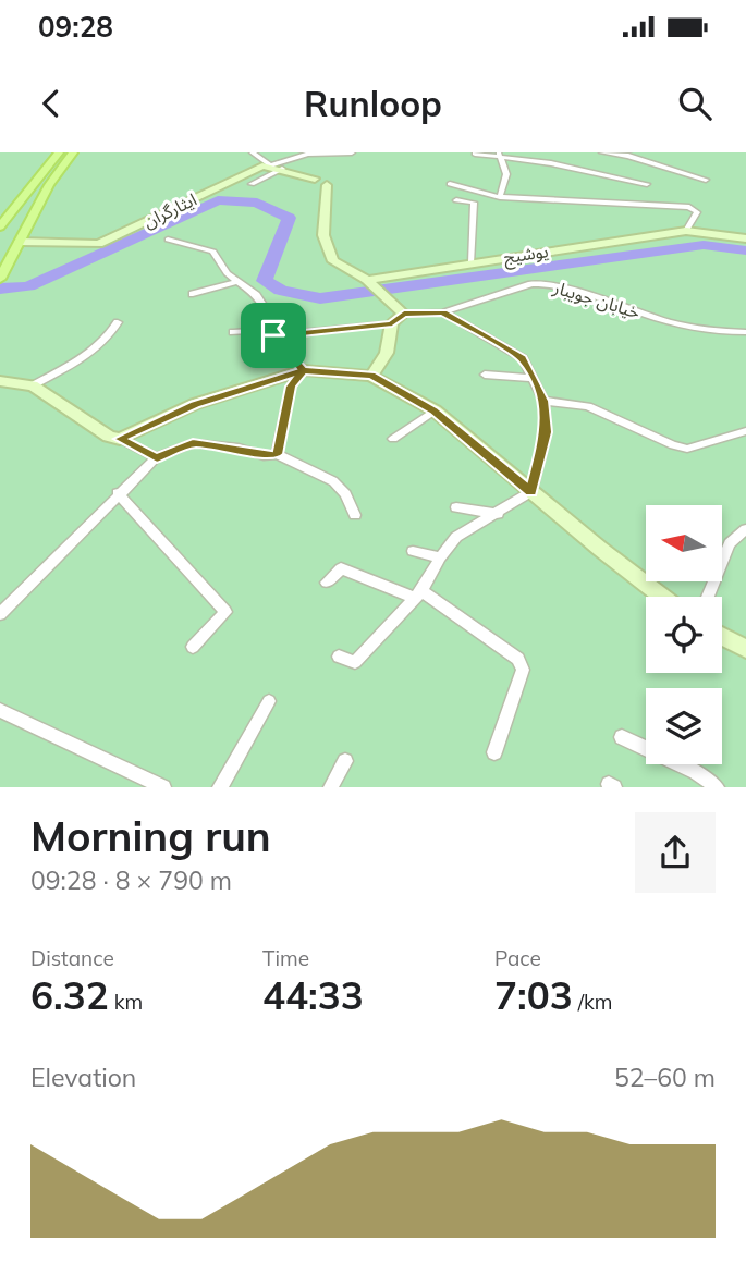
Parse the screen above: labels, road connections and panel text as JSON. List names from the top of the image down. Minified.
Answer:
{"streets":{"street":["ایثارگران","یوشیج","خیابان جویبار"]},"north":"left","page":{"status":"09:28","header":"Runloop","heading":["Morning run","09:28 · 8 × 790 m"],"stats":[["Distance","6.32 km"],["Time","44:33"],["Pace","7:03 /km"]],"chart":["Elevation","52–60 m"]}}
